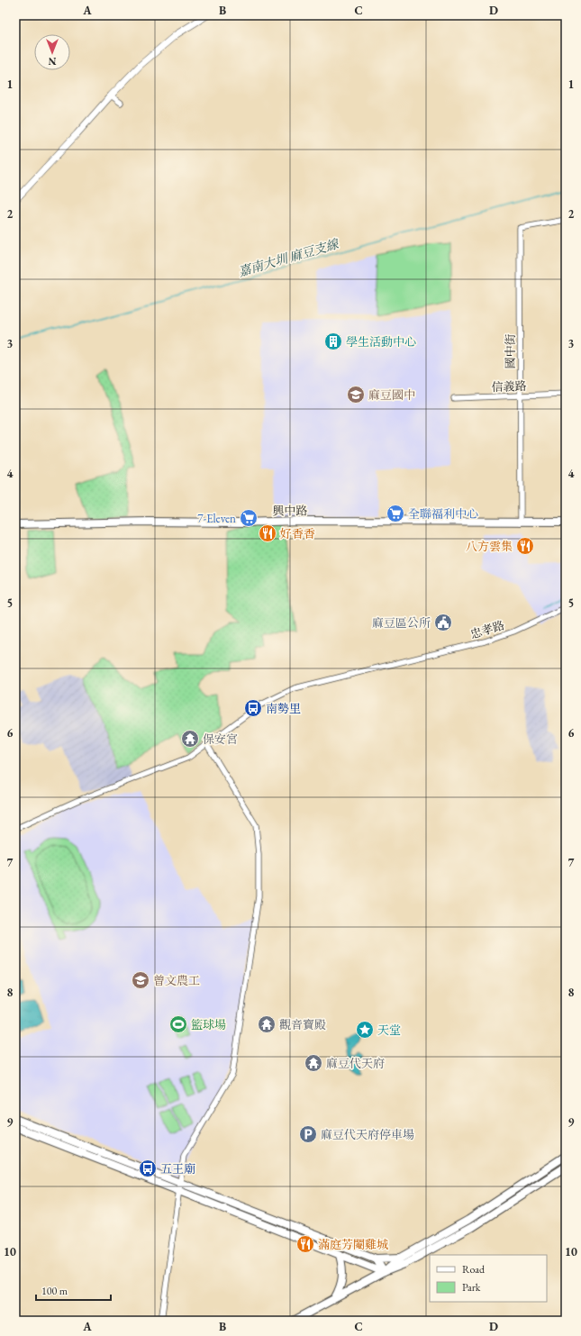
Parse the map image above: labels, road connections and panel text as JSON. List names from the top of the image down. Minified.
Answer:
{"streets":{"main road":["興中路"],"street":["國中街","信義路","忠孝路"]},"crossings":[["國中街","信義路"],["國中街","興中路"]],"water":["嘉南大圳 麻豆支線"],"places":{"building":["學生活動中心"],"school or university":["麻豆國中","曾文農工"],"supermarket":["全聯福利中心","7-Eleven"],"restaurant":["好香香","八方雲集","滿庭芳閹雞城"],"public building":["麻豆區公所"],"bus stop":["南勢里","五王廟"],"temple":["保安宮","觀音寶殿","麻豆代天府"],"sports":["籃球場"],"place":["天堂"],"parking":["麻豆代天府停車場"]},"legend":["Road","Park"],"scale_bar":"100 m","north":"bottom","grid":{"columns":["A","B","C","D"],"rows":["1","2","3","4","5","6","7","8","9","10"]}}
